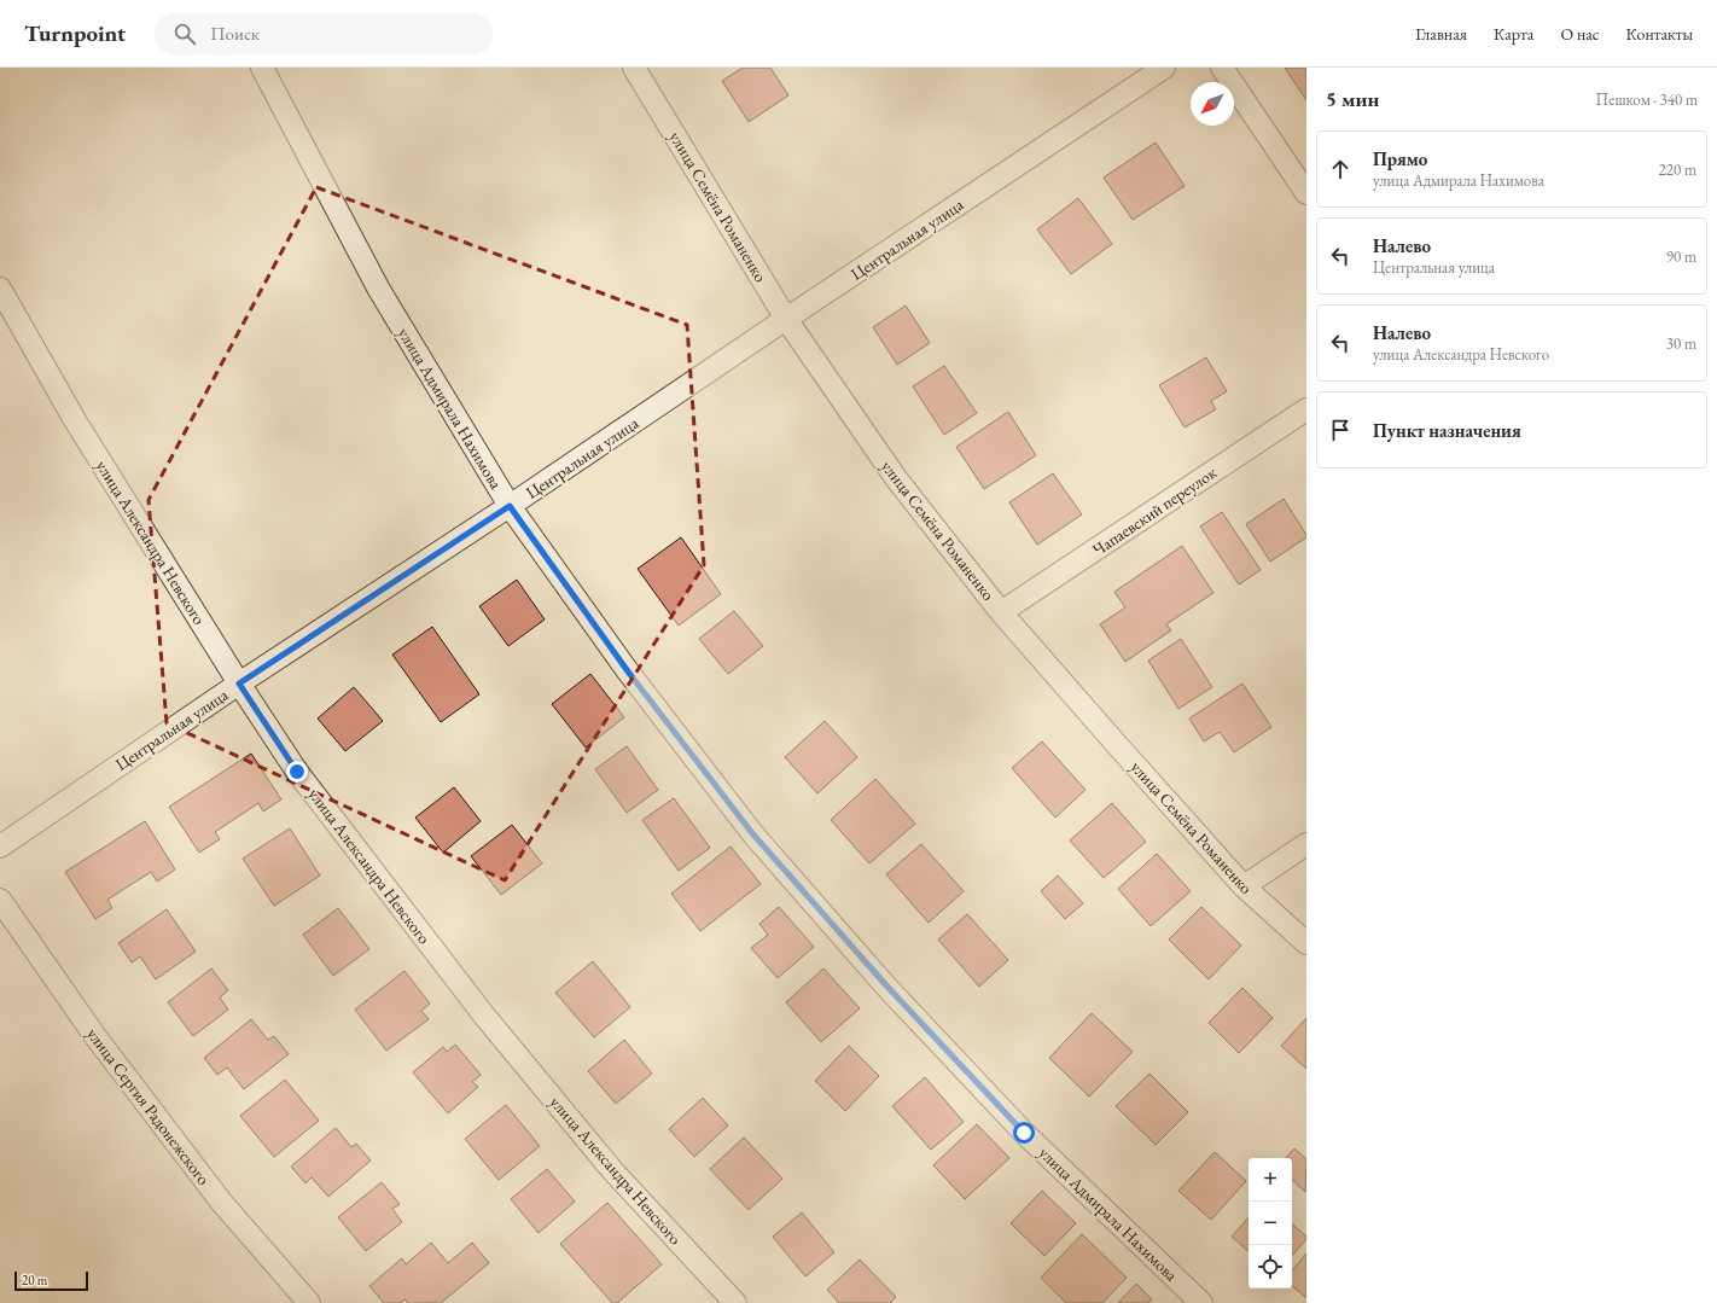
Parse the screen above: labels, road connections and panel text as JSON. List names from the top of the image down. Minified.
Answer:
{"streets":{"street":["улица Семёна Романенко","Центральная улица","улица Адмирала Нахимова","Чапаевский переулок","улица Александра Невского","улица Сергия Радонежского"]},"crossings":[["улица Семёна Романенко","Центральная улица"],["улица Семёна Романенко","Чапаевский переулок"],["Центральная улица","улица Адмирала Нахимова"],["Центральная улица","улица Александра Невского"]],"scale_bar":"20 m","north":"bottom left","page":{"header":"Turnpoint","search":"Поиск","nav":["Главная","Карта","О нас","Контакты"],"heading":["5 мин","Пешком · 340 m"],"list":[["Прямо","улица Адмирала Нахимова","220 m"],["Налево","Центральная улица","90 m"],["Налево","улица Александра Невского","30 m"],"Пункт назначения"],"map_buttons":["+","−"],"scale":"20 m"}}
